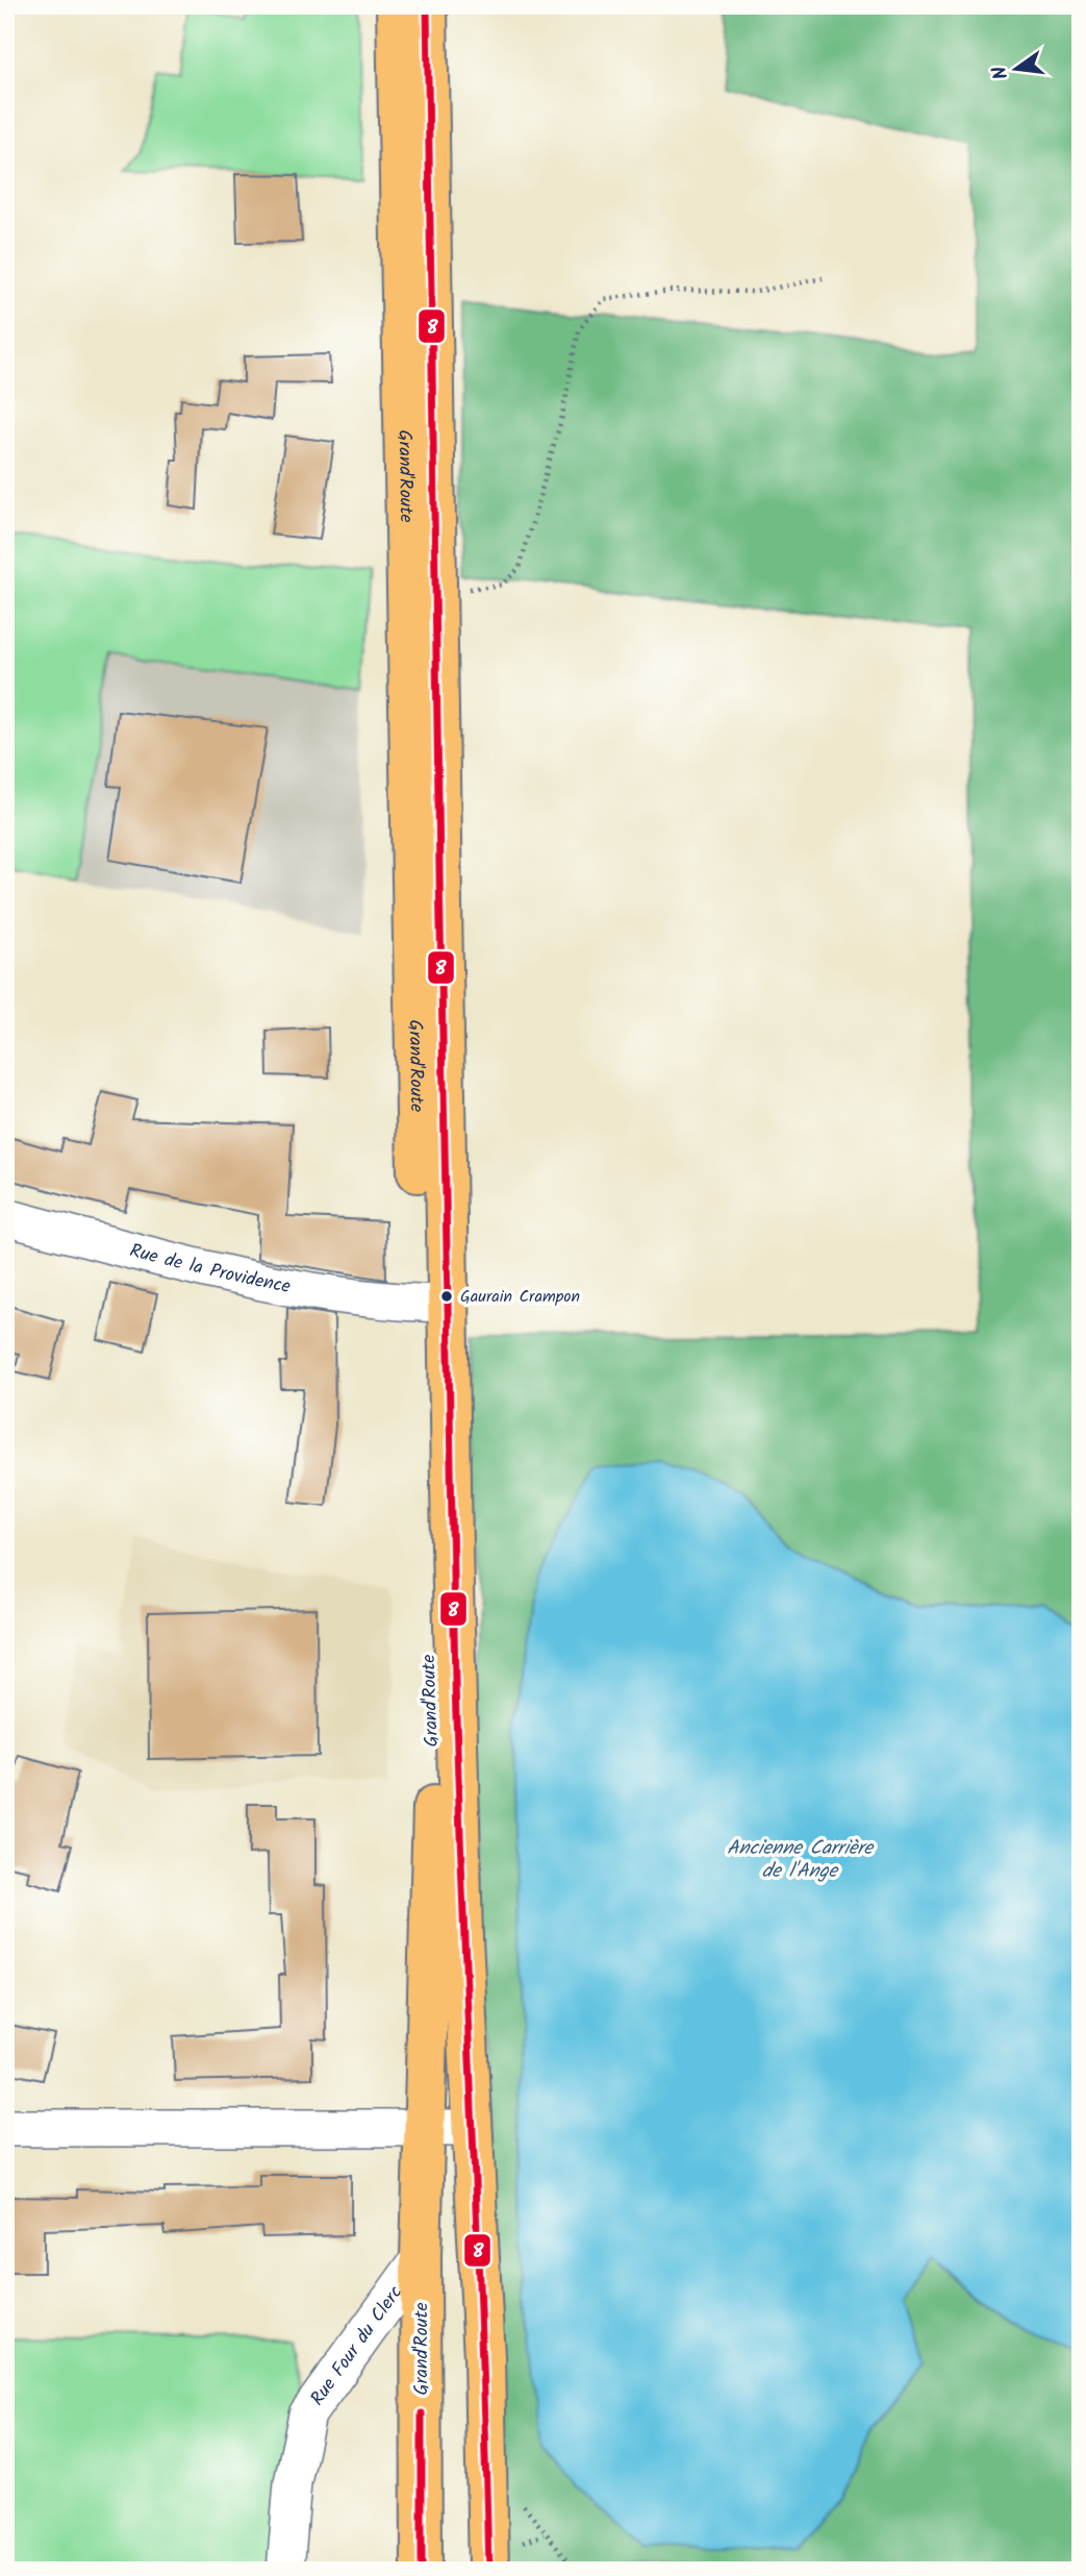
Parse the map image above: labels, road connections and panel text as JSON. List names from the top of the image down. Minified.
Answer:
{"streets":{"main road":["Grand'Route"],"street":["Rue de la Providence","Rue Four du Clerc"]},"crossings":[["Grand'Route","Rue de la Providence"],["Grand'Route","Rue Four du Clerc"]],"water":["Ancienne Carrière de l'Ange"],"places":["Gaurain Crampon"],"lines":["transit line 8"],"north":"left"}
